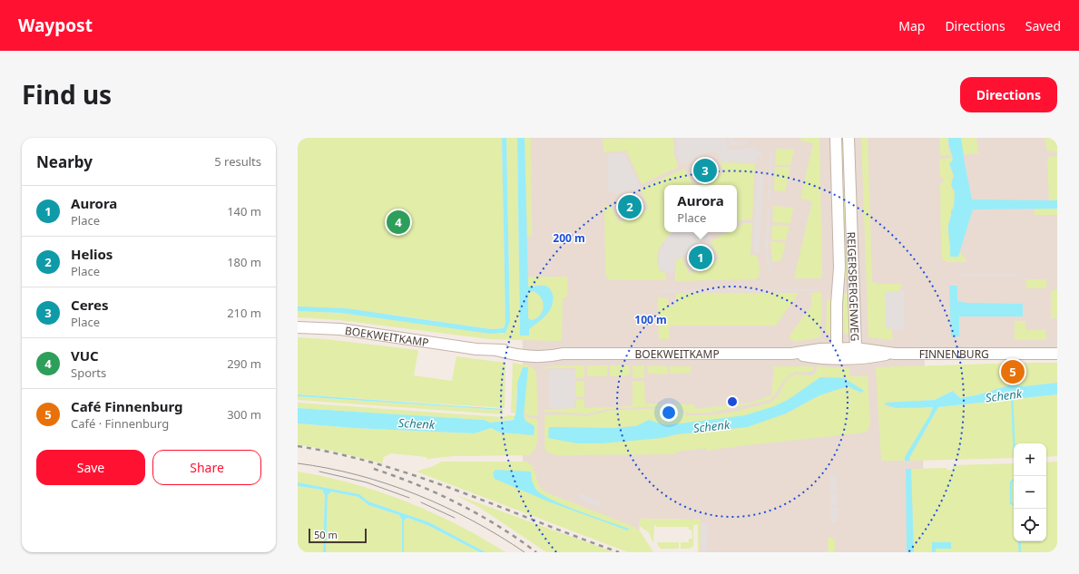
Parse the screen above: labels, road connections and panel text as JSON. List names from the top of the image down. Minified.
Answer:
{"streets":{"street":["REIGERSBERGENWEG","BOEKWEITKAMP","FINNENBURG"]},"crossings":[["REIGERSBERGENWEG","BOEKWEITKAMP"],["REIGERSBERGENWEG","FINNENBURG"],["BOEKWEITKAMP","FINNENBURG"]],"water":["Schenk"],"scale_bar":"50 m","page":{"header":"Waypost","nav":["Map","Directions","Saved"],"title":"Find us","buttons":["Directions",["Save","Share"]],"heading":["Nearby","5 results"],"pins":["3","2","4","1","5"],"list":[{"mark":"1","name":"Aurora","note":"Place","value":"140 m"},{"mark":"2","name":"Helios","note":"Place","value":"180 m"},{"mark":"3","name":"Ceres","note":"Place","value":"210 m"},{"mark":"4","name":"VUC","note":"Sports","value":"290 m"},{"mark":"5","name":"Café Finnenburg","note":"Café · Finnenburg","value":"300 m"}],"popup":["Aurora","Place"],"map_buttons":["+","−"],"scale":"50 m"},"rings":["200 m","100 m"]}
